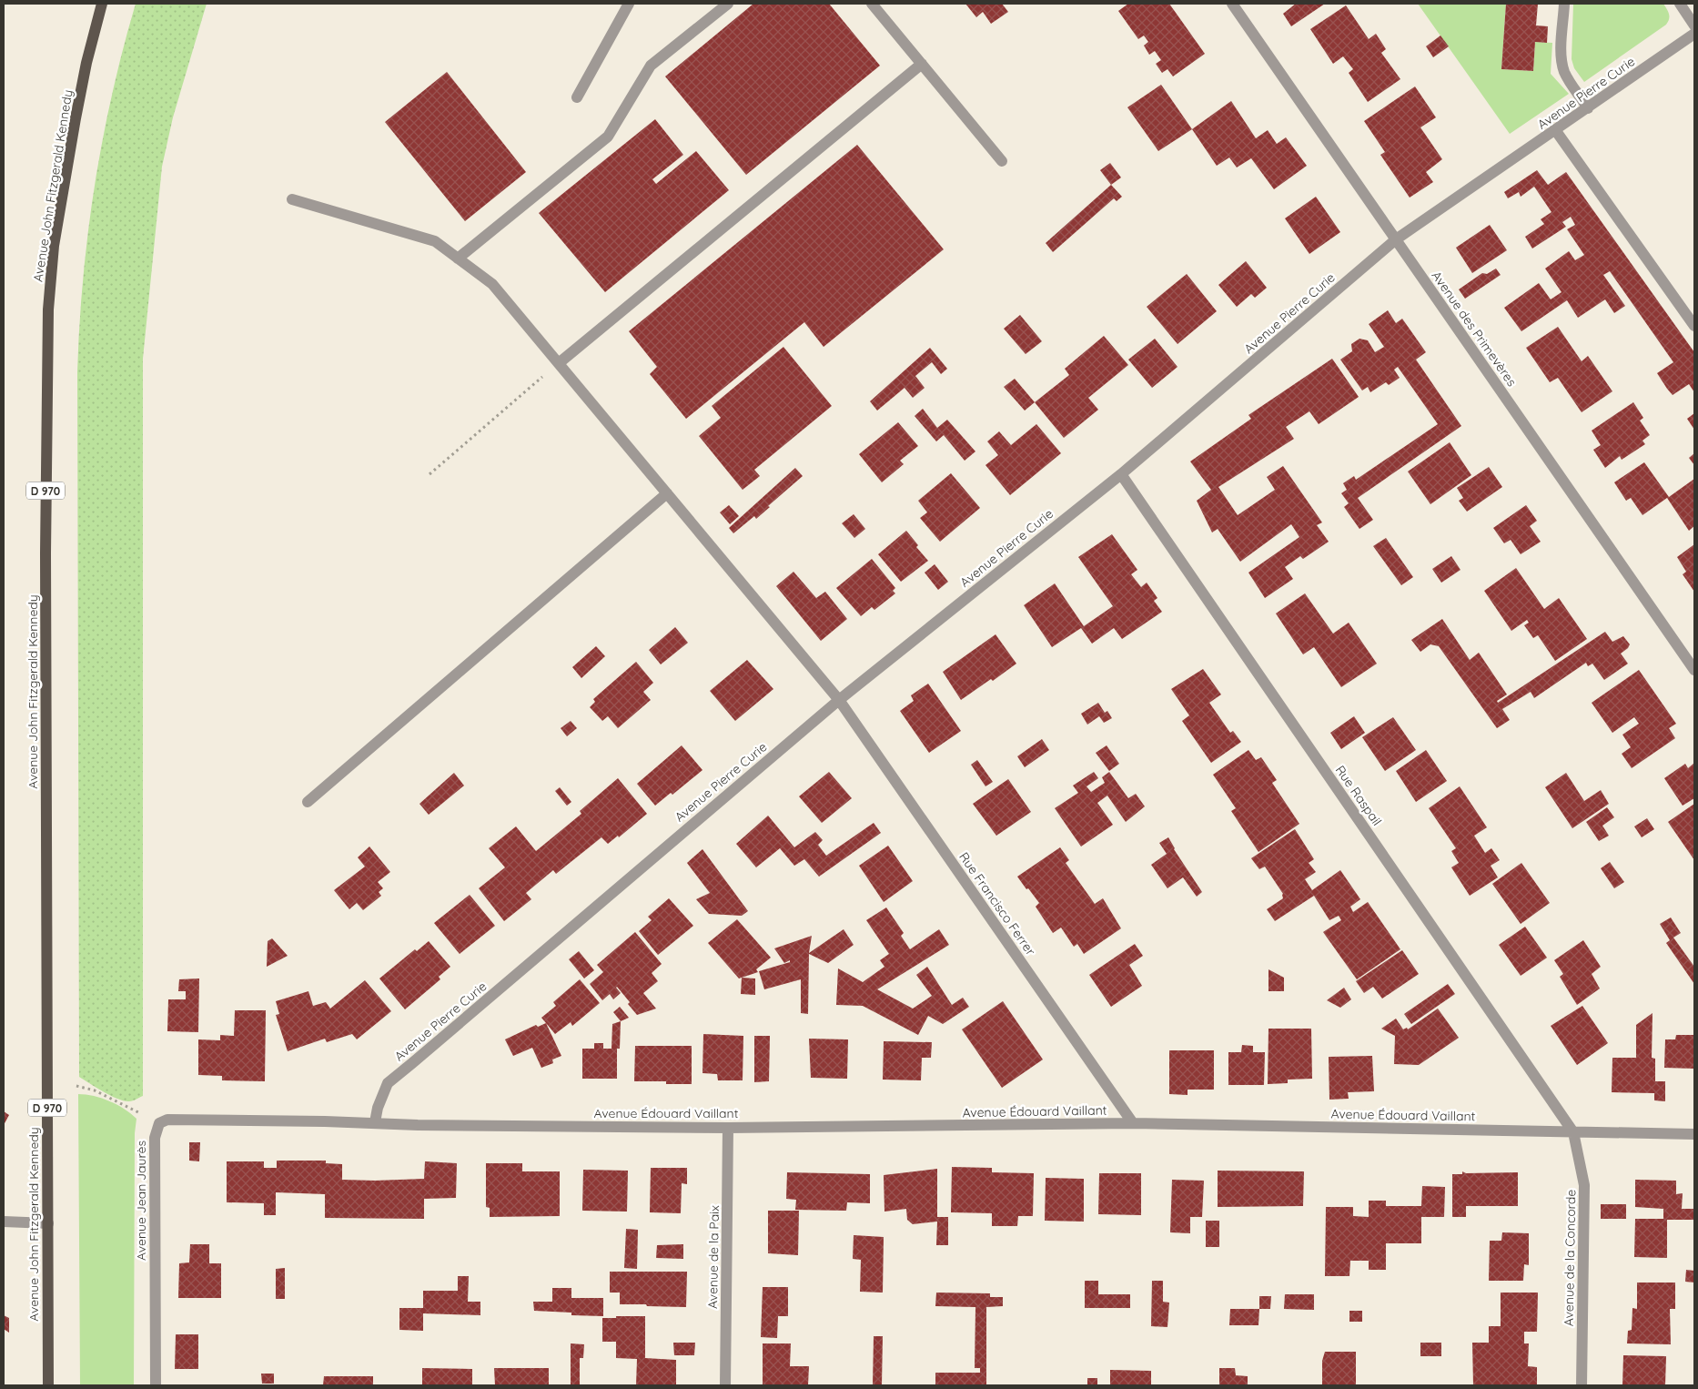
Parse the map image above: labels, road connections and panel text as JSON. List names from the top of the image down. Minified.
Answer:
{"streets":{"main road":["Avenue John Fitzgerald Kennedy","D 970"],"street":["Avenue Pierre Curie","Avenue des Primevères","Rue Raspail","Rue Francisco Ferrer","Avenue Édouard Vaillant","Avenue Jean Jaurès","Avenue de la Paix","Avenue de la Concorde"]},"crossings":[["Avenue Pierre Curie","Avenue des Primevères"],["Avenue Pierre Curie","Rue Raspail"],["Avenue Pierre Curie","Rue Francisco Ferrer"],["Avenue Pierre Curie","Avenue Édouard Vaillant"],["Rue Raspail","Avenue Édouard Vaillant"],["Rue Raspail","Avenue de la Concorde"],["Rue Francisco Ferrer","Avenue Édouard Vaillant"],["Avenue Édouard Vaillant","Avenue de la Paix"],["Avenue Édouard Vaillant","Avenue de la Concorde"]]}
